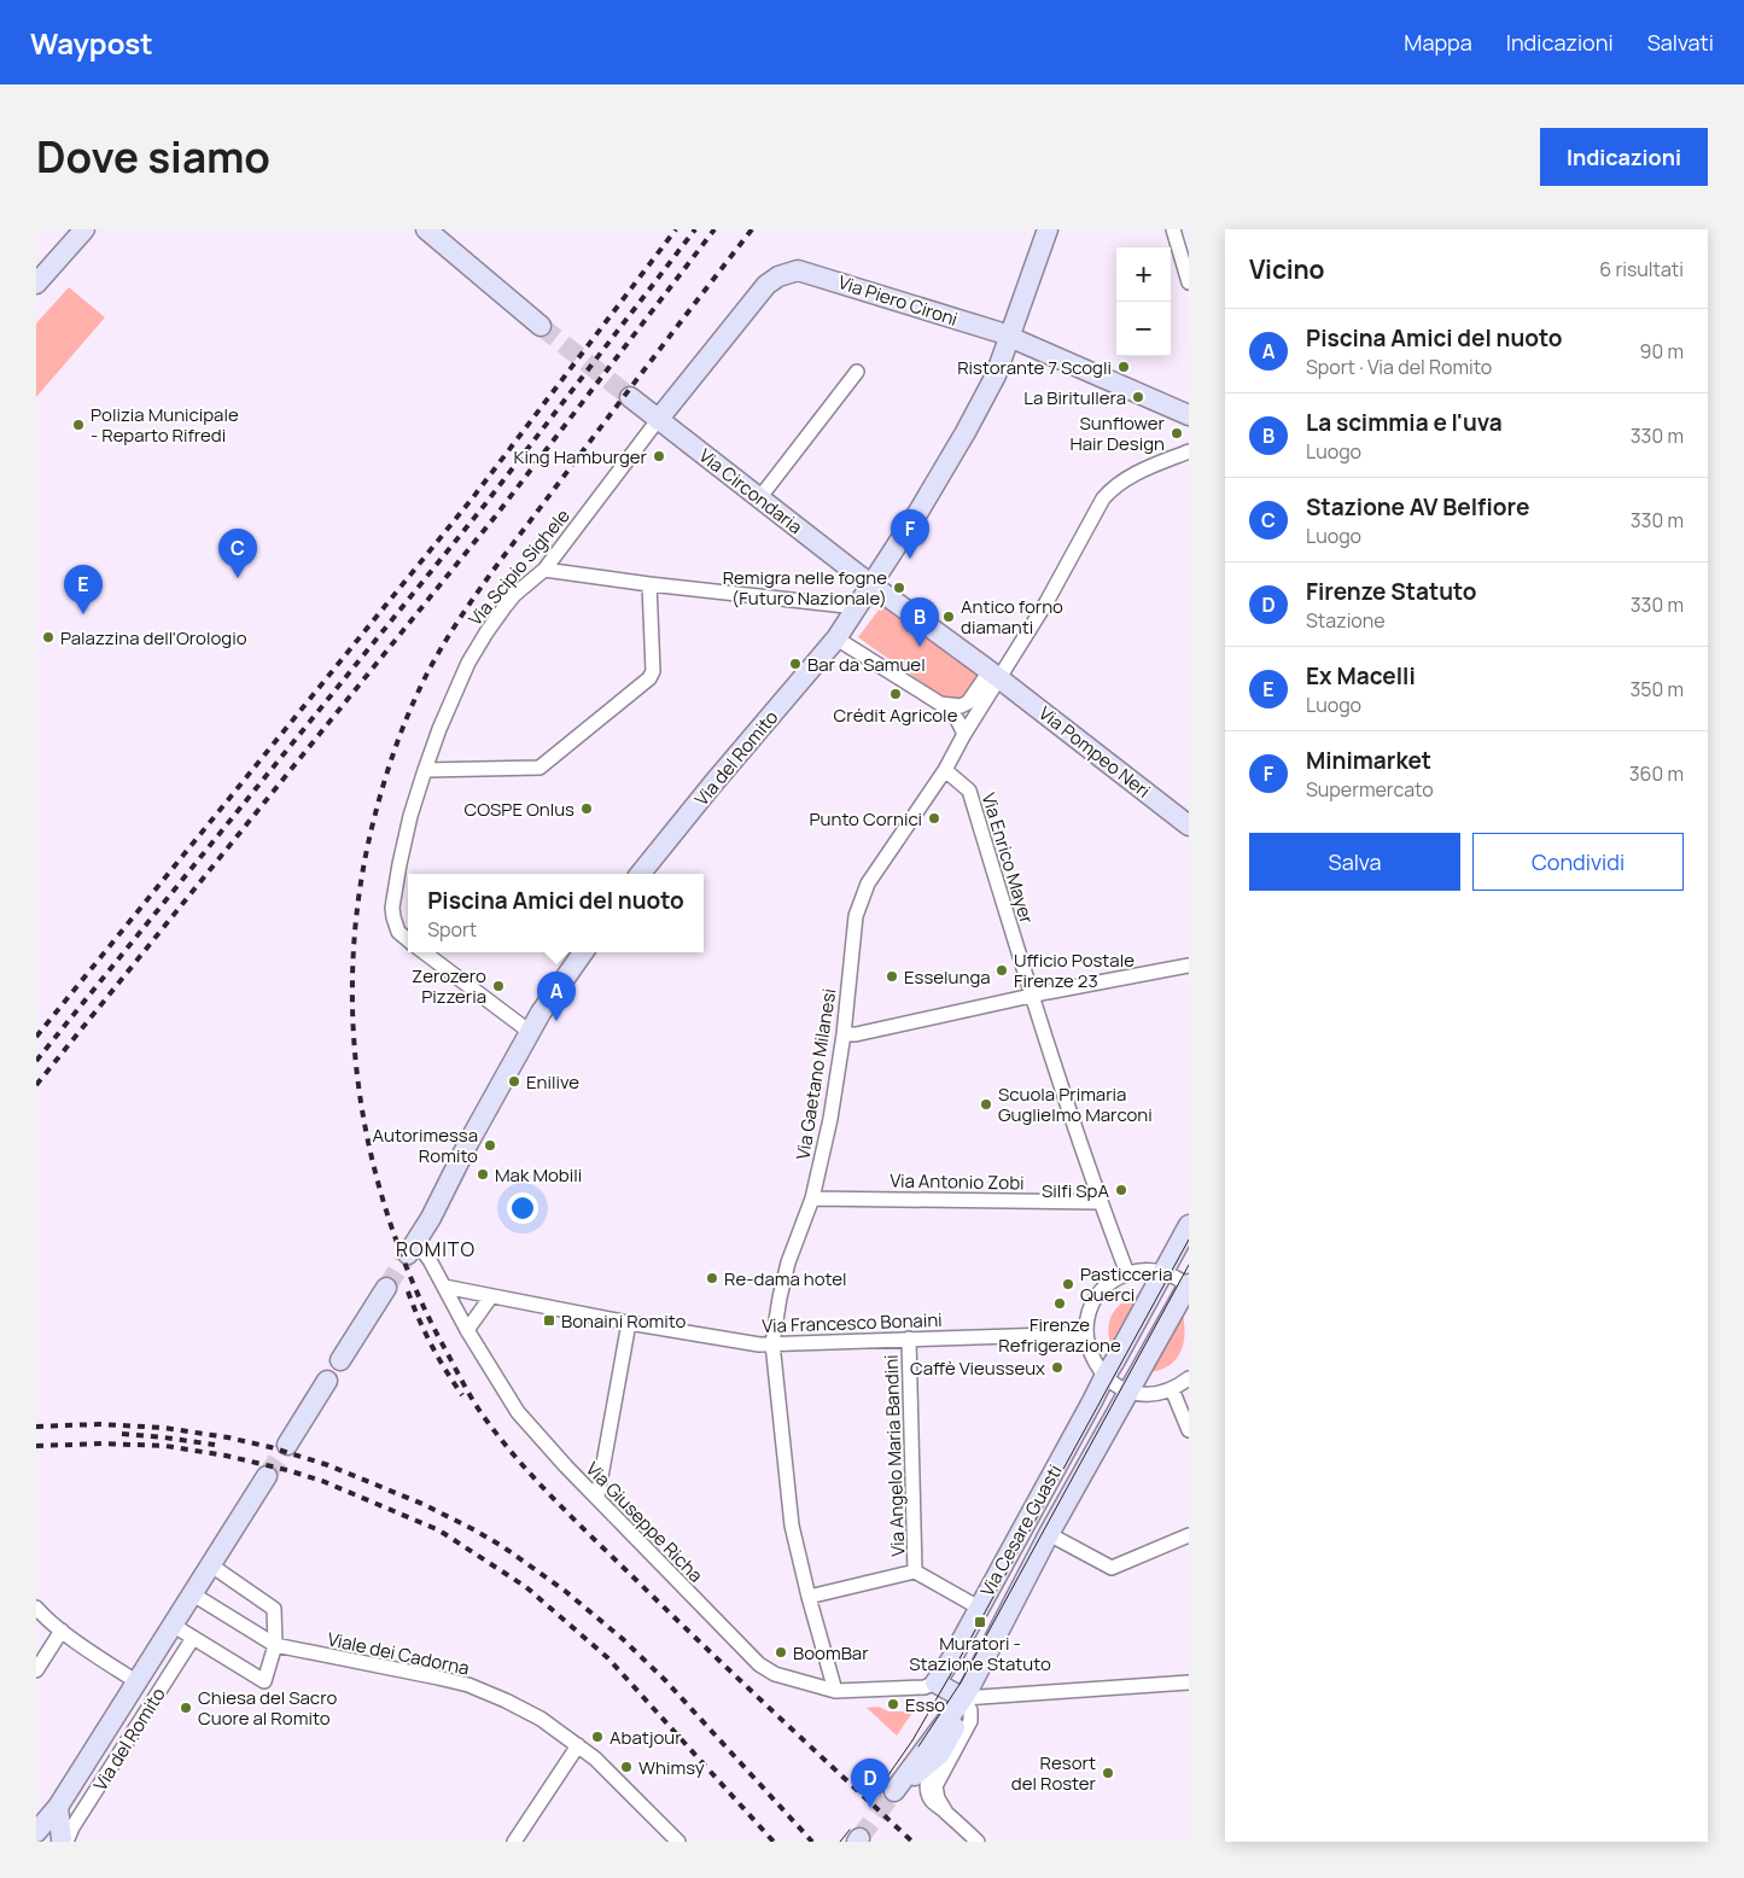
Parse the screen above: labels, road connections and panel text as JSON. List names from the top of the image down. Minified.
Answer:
{"streets":{"street":["Via Piero Cironi","Via Circondaria","Via Scipio Sighele","Via Pompeo Neri","Via del Romito","Via Enrico Mayer","Via Gaetano Milanesi","Via Antonio Zobi","Via Francesco Bonaini","Via Angelo Maria Bandini","Via Giuseppe Richa","Via Cesare Guasti","Viale dei Cadorna"]},"crossings":[["Via Piero Cironi","Via Circondaria"],["Via Piero Cironi","Via Scipio Sighele"],["Via Piero Cironi","Via del Romito"],["Via Circondaria","Via Scipio Sighele"],["Via Circondaria","Via Pompeo Neri"],["Via Circondaria","Via del Romito"],["Via Circondaria","Via Gaetano Milanesi"],["Via Pompeo Neri","Via Gaetano Milanesi"],["Via Enrico Mayer","Via Gaetano Milanesi"],["Via Enrico Mayer","Via Antonio Zobi"],["Via Gaetano Milanesi","Via Antonio Zobi"],["Via Gaetano Milanesi","Via Francesco Bonaini"],["Via Gaetano Milanesi","Via Giuseppe Richa"],["Via Francesco Bonaini","Via Angelo Maria Bandini"],["Via Francesco Bonaini","Via Giuseppe Richa"],["Via Giuseppe Richa","Via Cesare Guasti"]],"districts":["ROMITO"],"places":{"other":["Ristorante 7 Scogli","La Biritullera","Polizia Municipale - Reparto Rifredi","Sunflower Hair Design","King Hamburger","Remigra nelle fogne (Futuro Nazionale)","Antico forno diamanti","Palazzina dell'Orologio","Bar da Samuel","Crédit Agricole","COSPE Onlus","Punto Cornici","Ufficio Postale Firenze 23","Esselunga","Zerozero Pizzeria","Enilive","Scuola Primaria Guglielmo Marconi","Autorimessa Romito","Mak Mobili","Silfi SpA","Re-dama hotel","Pasticceria Querci","Firenze Refrigerazione","Caffè Vieusseux","BoomBar","Esso","Chiesa del Sacro Cuore al Romito","Abatjour","Whimsy","Resort del Roster"],"transit":["Bonaini Romito","Muratori - Stazione Statuto"]},"page":{"header":"Waypost","nav":["Mappa","Indicazioni","Salvati"],"title":"Dove siamo","buttons":["Indicazioni",["Salva","Condividi"]],"heading":["Vicino","6 risultati"],"map_buttons":["+","−"],"list":[{"mark":"A","name":"Piscina Amici del nuoto","note":"Sport · Via del Romito","value":"90 m"},{"mark":"B","name":"La scimmia e l'uva","note":"Luogo","value":"330 m"},{"mark":"C","name":"Stazione AV Belfiore","note":"Luogo","value":"330 m"},{"mark":"D","name":"Firenze Statuto","note":"Stazione","value":"330 m"},{"mark":"E","name":"Ex Macelli","note":"Luogo","value":"350 m"},{"mark":"F","name":"Minimarket","note":"Supermercato","value":"360 m"}],"pins":["F","C","E","B","A","D"],"popup":["Piscina Amici del nuoto","Sport"]}}
